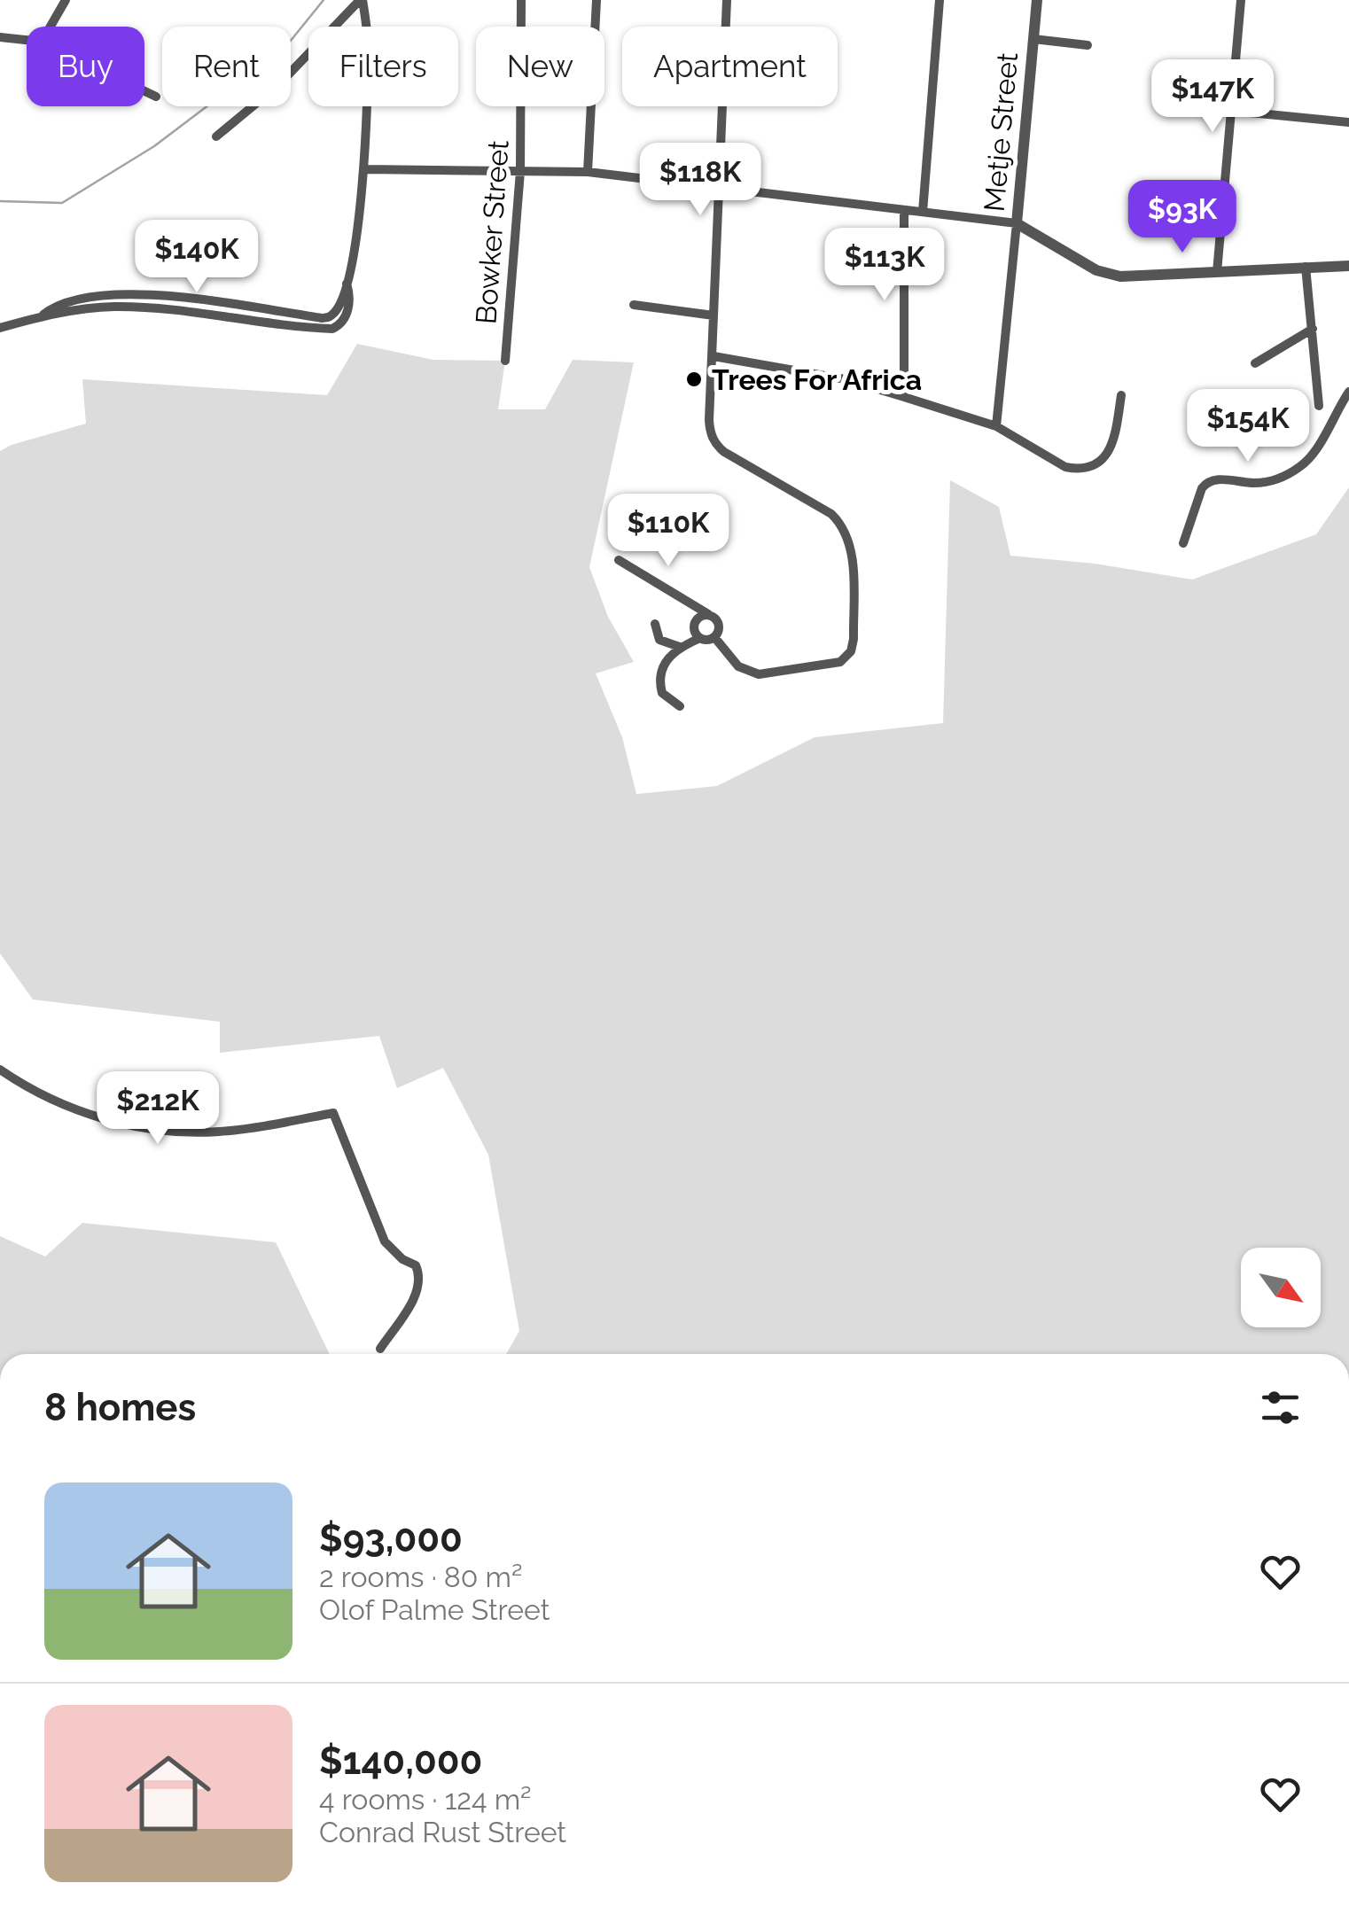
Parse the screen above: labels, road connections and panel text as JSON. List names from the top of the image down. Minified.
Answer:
{"streets":{"street":["Metje Street","Bowker Street"]},"places":["Trees For Africa"],"north":"bottom right","page":{"chip":["Buy","Rent","Filters","New","Apartment"],"price":["$147K","$118K","$93K","$140K","$113K","$154K","$110K","$212K"],"heading":"8 homes","list":[{"name":"$93,000","note":"2 rooms · 80 m² · Olof Palme Street"},{"name":"$140,000","note":"4 rooms · 124 m² · Conrad Rust Street"}]}}
